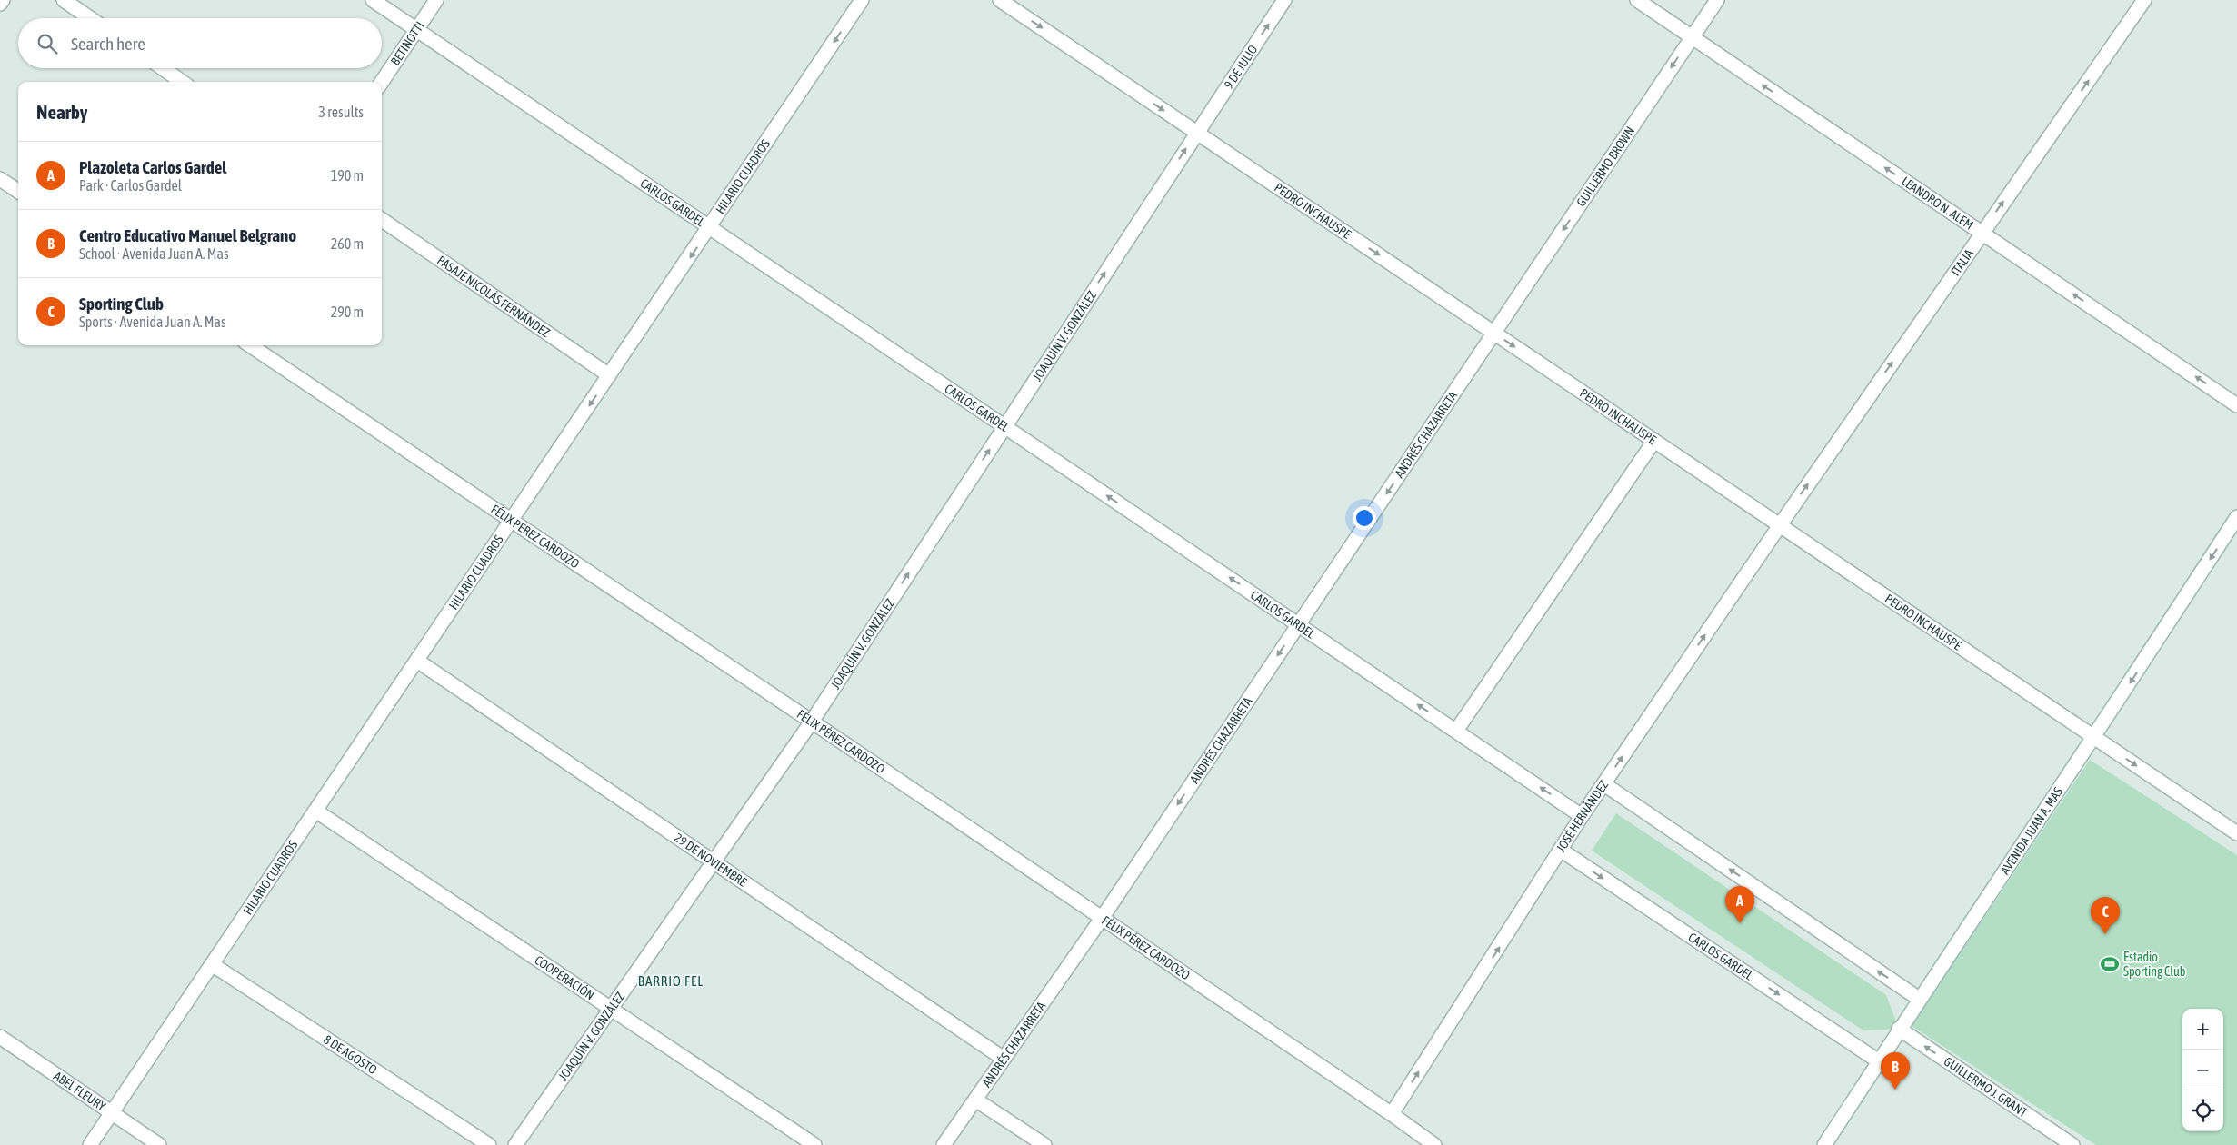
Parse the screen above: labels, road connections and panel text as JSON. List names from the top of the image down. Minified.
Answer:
{"streets":{"street":["BETINOTTI","9 DE JULIO","GUILLERMO BROWN","HILARIO CUADROS","CARLOS GARDEL","LEANDRO N. ALEM","PEDRO INCHAUSPE","ITALIA","PASAJE NICOLÁS FERNÁNDEZ","JOAQUÍN V. GONZÁLEZ","ANDRÉS CHAZARRETA","FÉLIX PÉREZ CARDOZO","JOSÉ HERNÁNDEZ","AVENIDA JUAN A. MAS","29 DE NOVIEMBRE","COOPERACIÓN","8 DE AGOSTO","GUILLERMO J. GRANT","ABEL FLEURY"]},"crossings":[["BETINOTTI","CARLOS GARDEL"],["9 DE JULIO","PEDRO INCHAUSPE"],["9 DE JULIO","JOAQUÍN V. GONZÁLEZ"],["GUILLERMO BROWN","LEANDRO N. ALEM"],["GUILLERMO BROWN","PEDRO INCHAUSPE"],["GUILLERMO BROWN","ANDRÉS CHAZARRETA"],["HILARIO CUADROS","CARLOS GARDEL"],["HILARIO CUADROS","PASAJE NICOLÁS FERNÁNDEZ"],["HILARIO CUADROS","FÉLIX PÉREZ CARDOZO"],["HILARIO CUADROS","29 DE NOVIEMBRE"],["HILARIO CUADROS","COOPERACIÓN"],["HILARIO CUADROS","8 DE AGOSTO"],["HILARIO CUADROS","ABEL FLEURY"],["CARLOS GARDEL","JOAQUÍN V. GONZÁLEZ"],["CARLOS GARDEL","ANDRÉS CHAZARRETA"],["CARLOS GARDEL","JOSÉ HERNÁNDEZ"],["CARLOS GARDEL","AVENIDA JUAN A. MAS"],["LEANDRO N. ALEM","ITALIA"],["PEDRO INCHAUSPE","ITALIA"],["PEDRO INCHAUSPE","JOAQUÍN V. GONZÁLEZ"],["PEDRO INCHAUSPE","ANDRÉS CHAZARRETA"],["PEDRO INCHAUSPE","JOSÉ HERNÁNDEZ"],["PEDRO INCHAUSPE","AVENIDA JUAN A. MAS"],["ITALIA","JOSÉ HERNÁNDEZ"],["JOAQUÍN V. GONZÁLEZ","FÉLIX PÉREZ CARDOZO"],["JOAQUÍN V. GONZÁLEZ","29 DE NOVIEMBRE"],["JOAQUÍN V. GONZÁLEZ","COOPERACIÓN"],["ANDRÉS CHAZARRETA","FÉLIX PÉREZ CARDOZO"],["ANDRÉS CHAZARRETA","29 DE NOVIEMBRE"],["FÉLIX PÉREZ CARDOZO","JOSÉ HERNÁNDEZ"],["AVENIDA JUAN A. MAS","GUILLERMO J. GRANT"]],"one_way":["9 DE JULIO","GUILLERMO BROWN","HILARIO CUADROS","LEANDRO N. ALEM","PEDRO INCHAUSPE","ITALIA","JOAQUÍN V. GONZÁLEZ","ANDRÉS CHAZARRETA","JOSÉ HERNÁNDEZ","GUILLERMO J. GRANT"],"districts":["BARRIO FEL"],"places":{"sports":["Estadio Sporting Club"]},"page":{"search":"Search here","heading":["Nearby","3 results"],"list":[{"mark":"A","name":"Plazoleta Carlos Gardel","note":"Park · Carlos Gardel","value":"190 m"},{"mark":"B","name":"Centro Educativo Manuel Belgrano","note":"School · Avenida Juan A. Mas","value":"260 m"},{"mark":"C","name":"Sporting Club","note":"Sports · Avenida Juan A. Mas","value":"290 m"}],"pins":["A","C","B"],"map_buttons":["+","−"]}}
